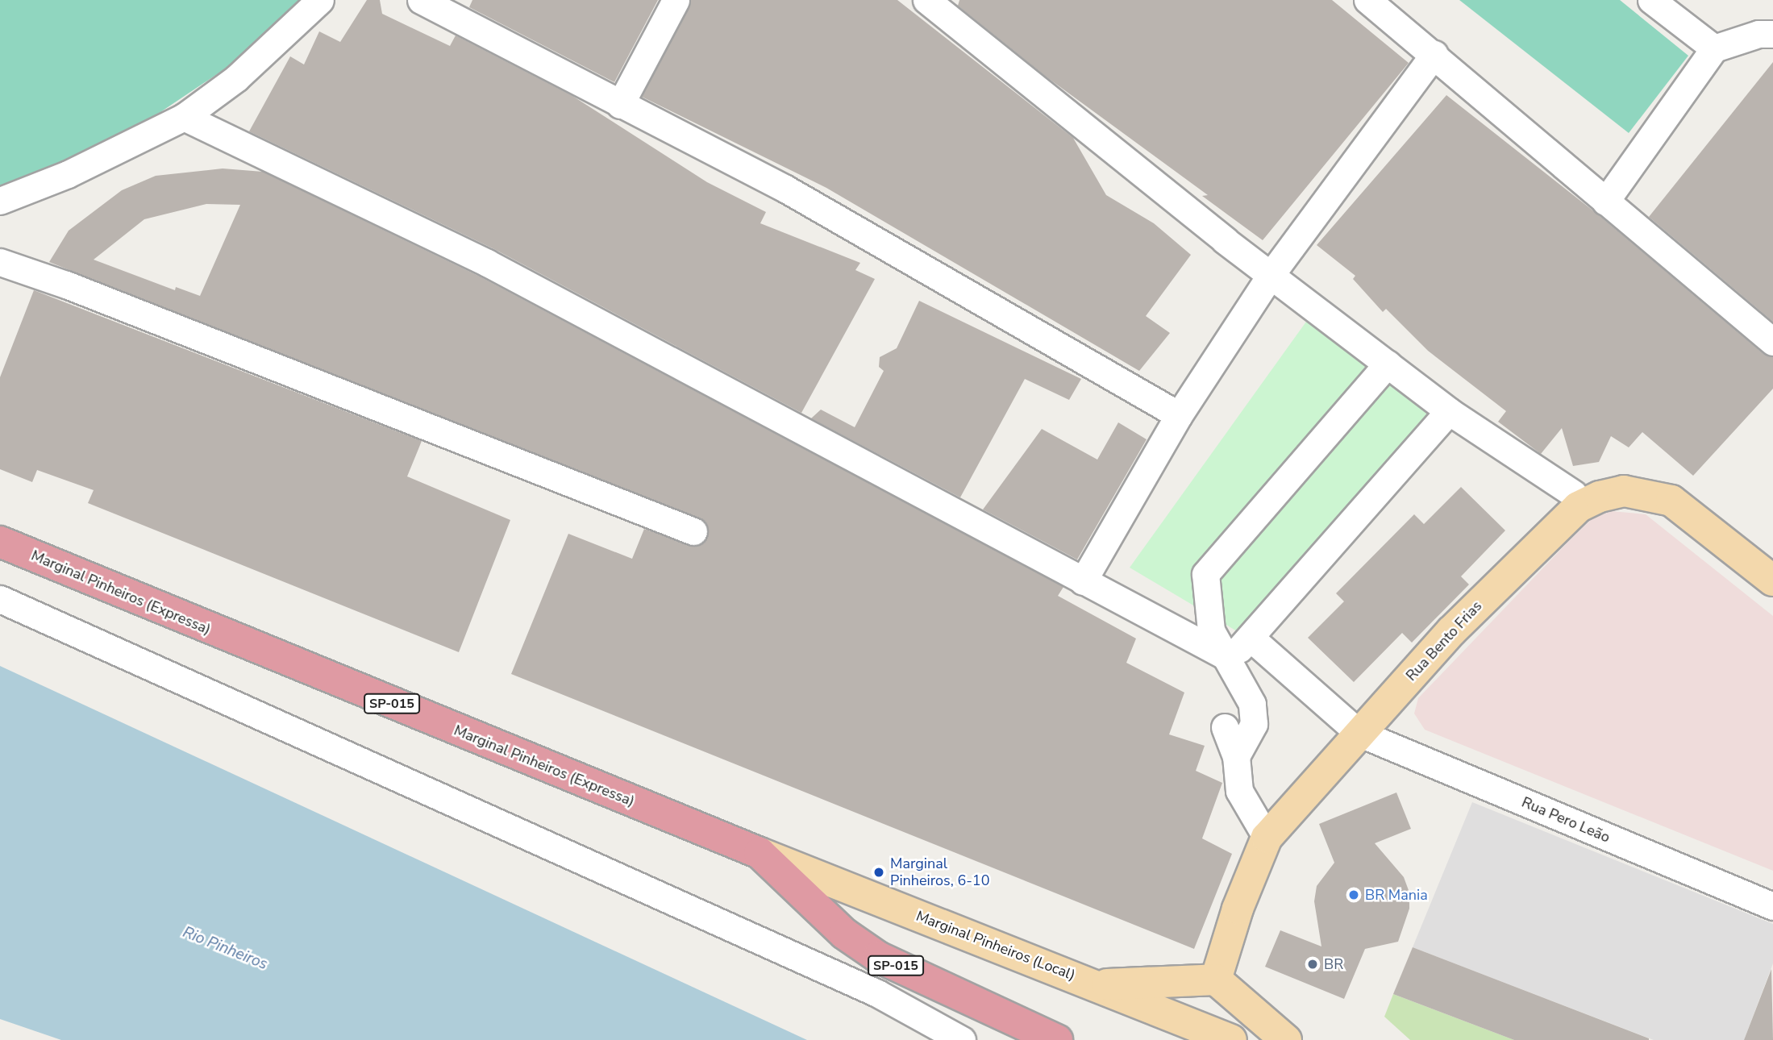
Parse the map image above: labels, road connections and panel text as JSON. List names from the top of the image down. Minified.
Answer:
{"streets":{"highway":["Marginal Pinheiros (Expressa)","SP-015"],"main road":["Rua Bento Frias","Marginal Pinheiros (Local)"],"street":["Rua Pero Leão"]},"crossings":[["Marginal Pinheiros (Expressa)","Marginal Pinheiros (Local)"],["Rua Bento Frias","Rua Pero Leão"]],"water":["Rio Pinheiros"],"places":["Marginal Pinheiros, 6-10","BR Mania","BR"]}
